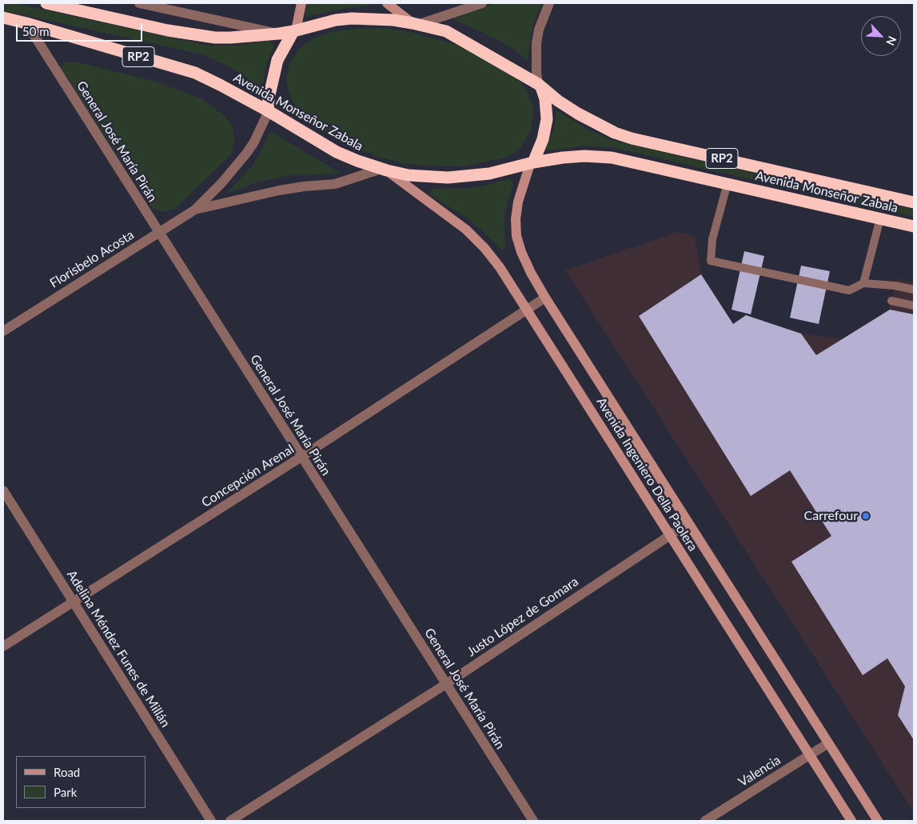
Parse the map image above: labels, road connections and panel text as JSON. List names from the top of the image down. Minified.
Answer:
{"streets":{"highway":["RP2","Avenida Monseñor Zabala"],"main road":["Avenida Ingeniero Della Paolera"],"street":["General José María Pirán","Florisbelo Acosta","Concepción Arenal","Justo López de Gomara","Adelina Méndez Funes de Millán","Valencia"]},"crossings":[["RP2","Avenida Monseñor Zabala"],["Avenida Monseñor Zabala","General José María Pirán"],["Avenida Monseñor Zabala","Florisbelo Acosta"],["Avenida Monseñor Zabala","Avenida Ingeniero Della Paolera"],["General José María Pirán","Florisbelo Acosta"],["General José María Pirán","Concepción Arenal"],["General José María Pirán","Justo López de Gomara"],["Florisbelo Acosta","Avenida Ingeniero Della Paolera"],["Avenida Ingeniero Della Paolera","Concepción Arenal"],["Avenida Ingeniero Della Paolera","Justo López de Gomara"],["Avenida Ingeniero Della Paolera","Valencia"],["Concepción Arenal","Adelina Méndez Funes de Millán"]],"places":["Carrefour"],"legend":["Road","Park"],"scale_bar":"50 m","north":"bottom right"}
